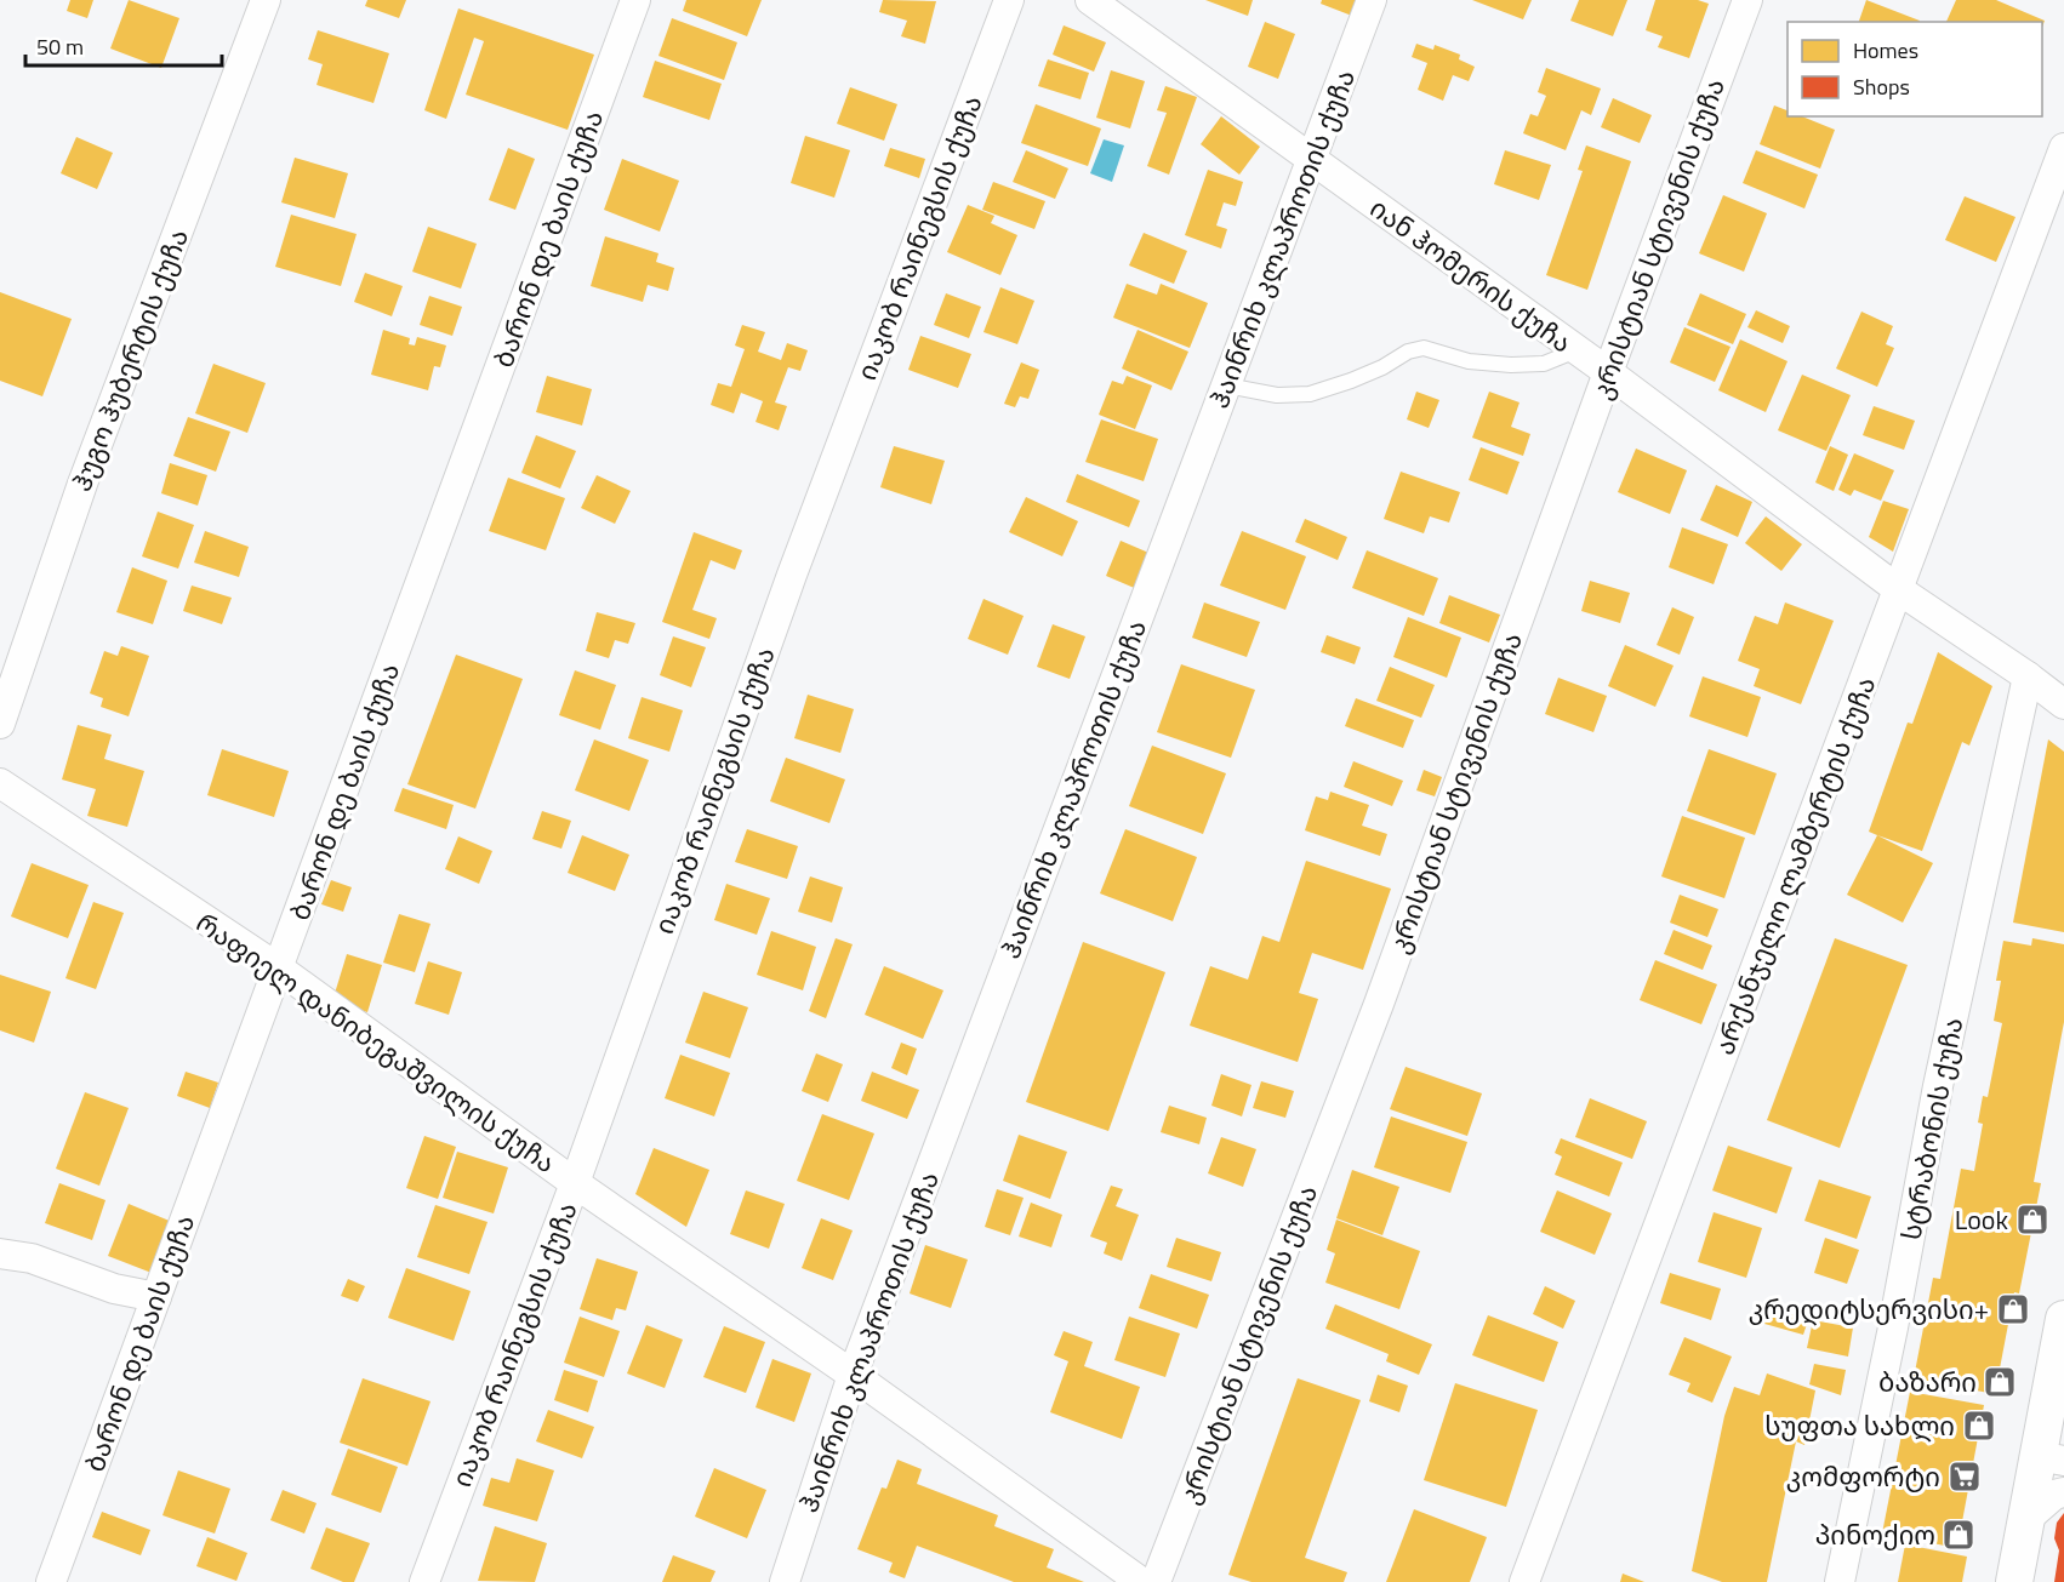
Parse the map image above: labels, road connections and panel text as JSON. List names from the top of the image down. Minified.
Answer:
{"streets":{"street":["იაკობ რაინეგსის ქუჩა","ბარონ დე ბაის ქუჩა","ჰაინრიხ კლაპროთის ქუჩა","კრისტიან სტივენის ქუჩა","იან ჰომერის ქუჩა","ჰუგო ჰუბერტის ქუჩა","არქანჯელო ლამბერტის ქუჩა","რაფიელ დანიბეგაშვილის ქუჩა","სტრაბონის ქუჩა"]},"crossings":[["იაკობ რაინეგსის ქუჩა","რაფიელ დანიბეგაშვილის ქუჩა"],["ბარონ დე ბაის ქუჩა","რაფიელ დანიბეგაშვილის ქუჩა"],["ჰაინრიხ კლაპროთის ქუჩა","იან ჰომერის ქუჩა"],["ჰაინრიხ კლაპროთის ქუჩა","რაფიელ დანიბეგაშვილის ქუჩა"],["კრისტიან სტივენის ქუჩა","იან ჰომერის ქუჩა"],["იან ჰომერის ქუჩა","არქანჯელო ლამბერტის ქუჩა"],["იან ჰომერის ქუჩა","სტრაბონის ქუჩა"]],"places":{"shop":["Look","კრედიტსერვისი+","ბაზარი","სუფთა სახლი","პინოქიო"],"supermarket":["კომფორტი"]},"legend":["Homes","Shops"],"scale_bar":"50 m"}
